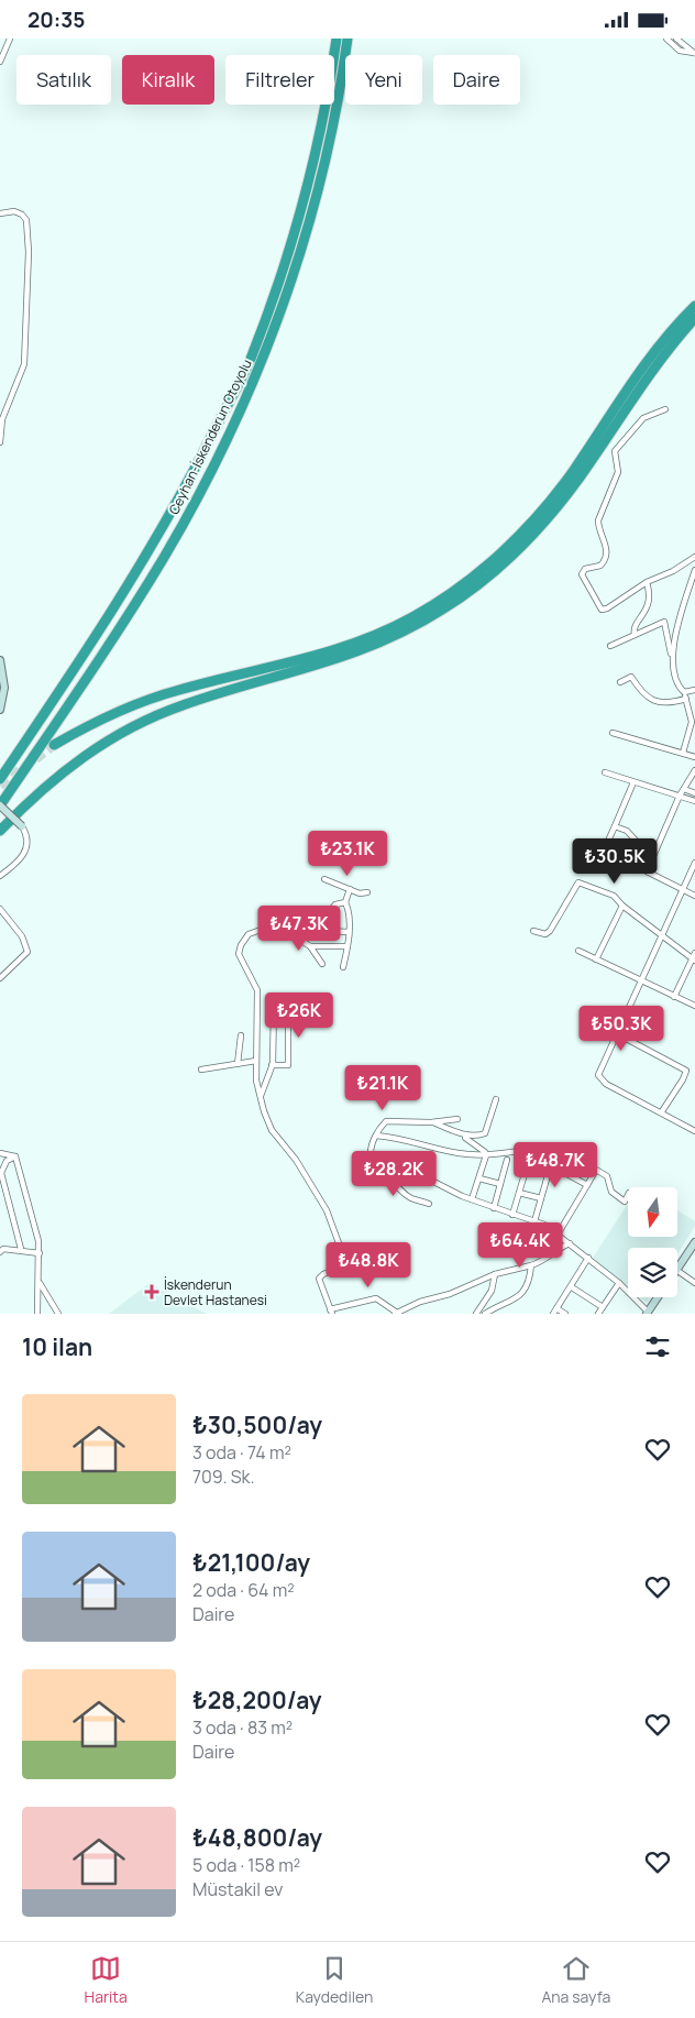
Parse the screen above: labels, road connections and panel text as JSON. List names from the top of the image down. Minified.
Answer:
{"streets":{"highway":["Ceyhan-İskenderun Otoyolu"]},"places":{"health":["İskenderun Devlet Hastanesi"]},"north":"bottom","page":{"status":"20:35","chip":["Satılık","Kiralık","Filtreler","Yeni","Daire"],"price":["₺23.1K","₺30.5K","₺47.3K","₺26K","₺50.3K","₺21.1K","₺48.7K","₺28.2K","₺64.4K","₺48.8K"],"heading":"10 ilan","list":[{"name":"₺30,500/ay","note":"3 oda · 74 m² · 709. Sk."},{"name":"₺21,100/ay","note":"2 oda · 64 m² · Daire"},{"name":"₺28,200/ay","note":"3 oda · 83 m² · Daire"},{"name":"₺48,800/ay","note":"5 oda · 158 m² · Müstakil ev"}],"tabs":["Harita","Kaydedilen","Ana sayfa"]}}
